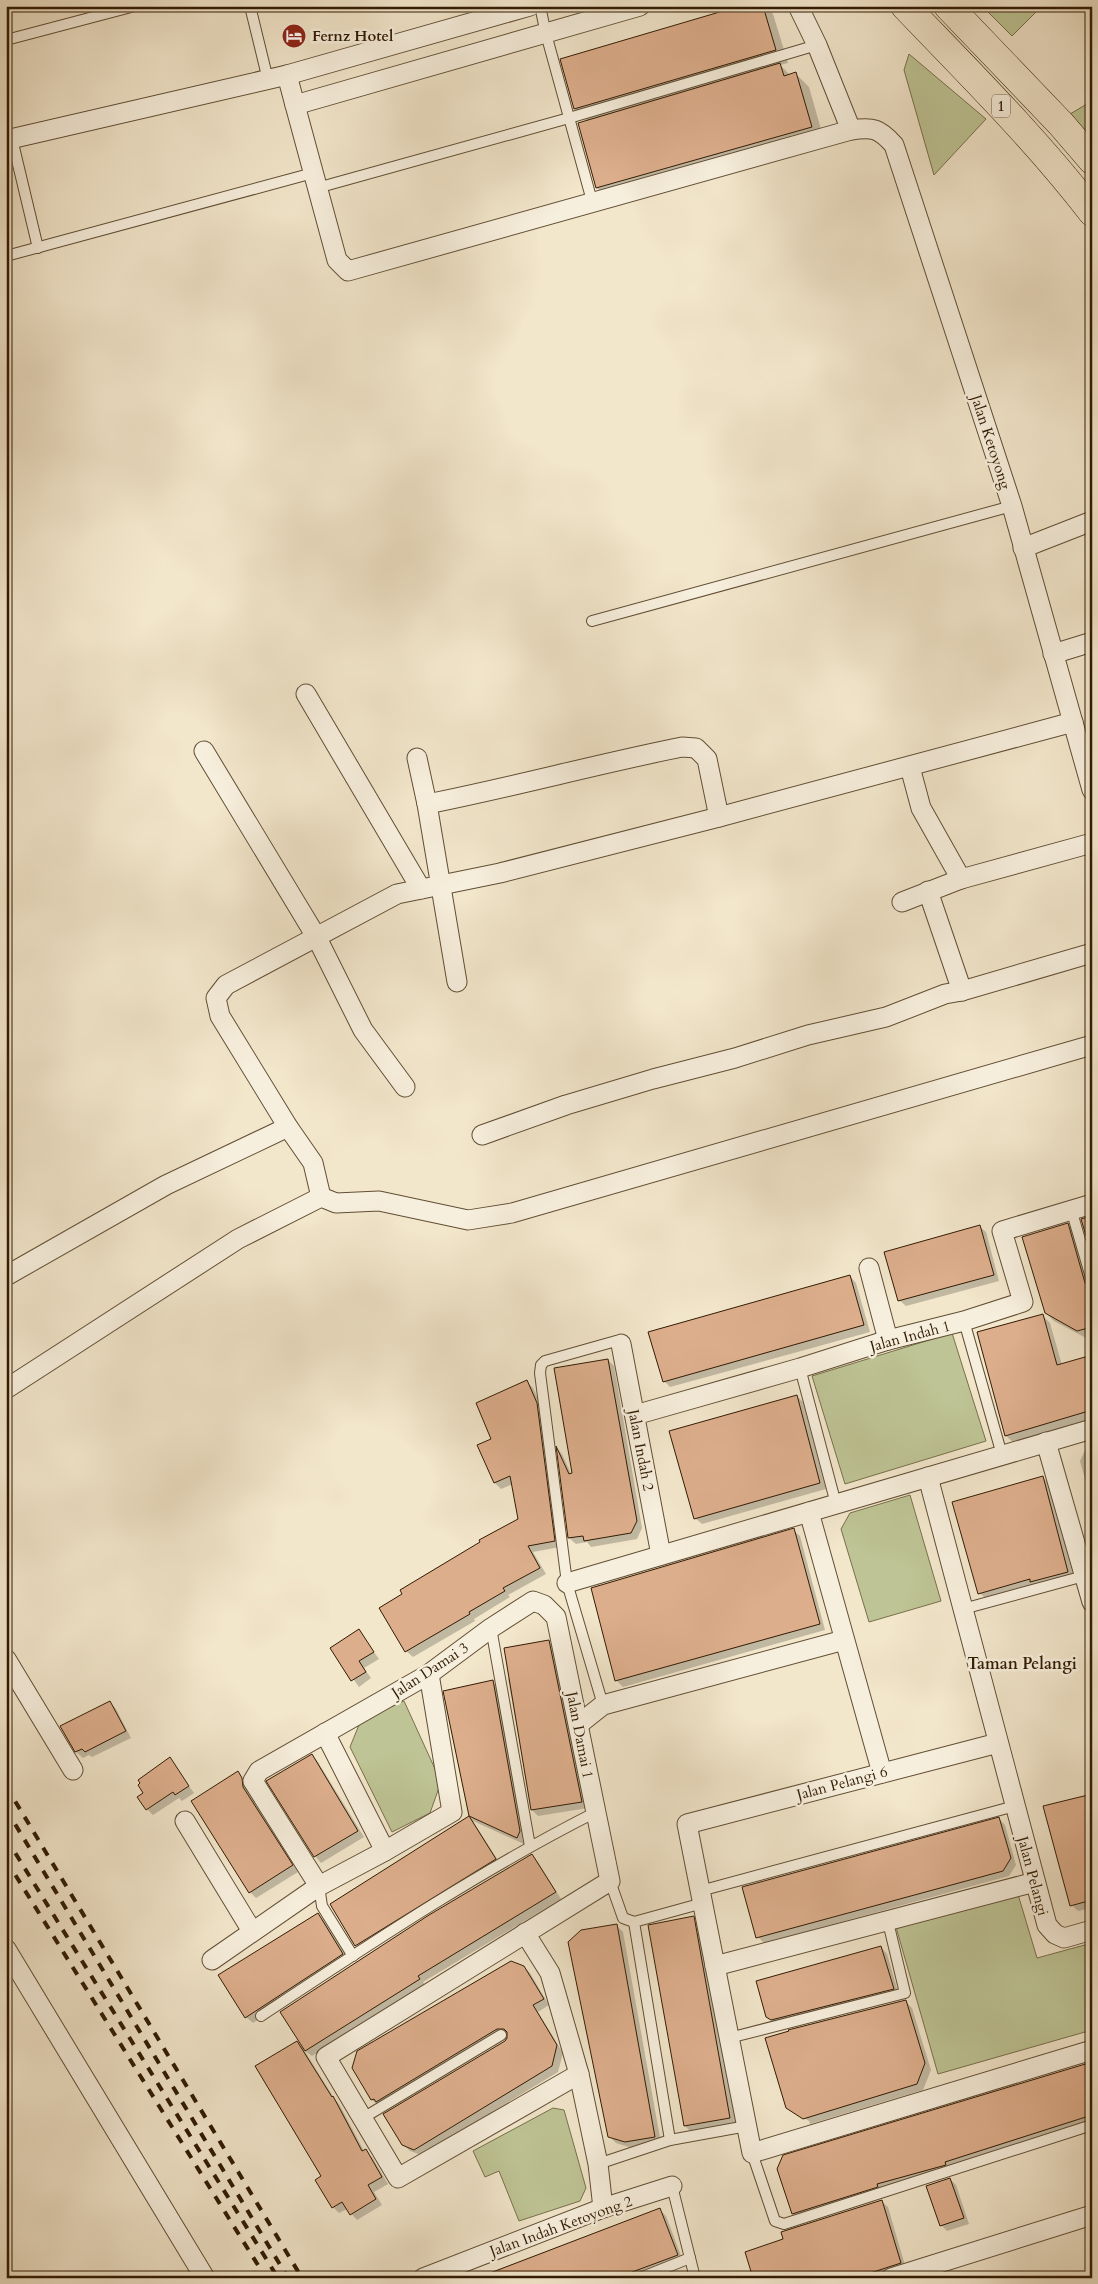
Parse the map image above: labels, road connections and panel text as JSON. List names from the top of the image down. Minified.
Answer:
{"streets":{"main road":["1"],"street":["Jalan Ketoyong","Jalan Indah 1","Jalan Indah 2","Jalan Damai 3","Jalan Damai 1","Jalan Pelangi 6","Jalan Pelangi","Jalan Indah Ketoyong 2"]},"crossings":[["Jalan Indah 1","Jalan Indah 2"],["Jalan Damai 3","Jalan Damai 1"],["Jalan Pelangi 6","Jalan Pelangi"]],"districts":["Taman Pelangi"],"places":{"hotel":["Fernz Hotel"]}}
